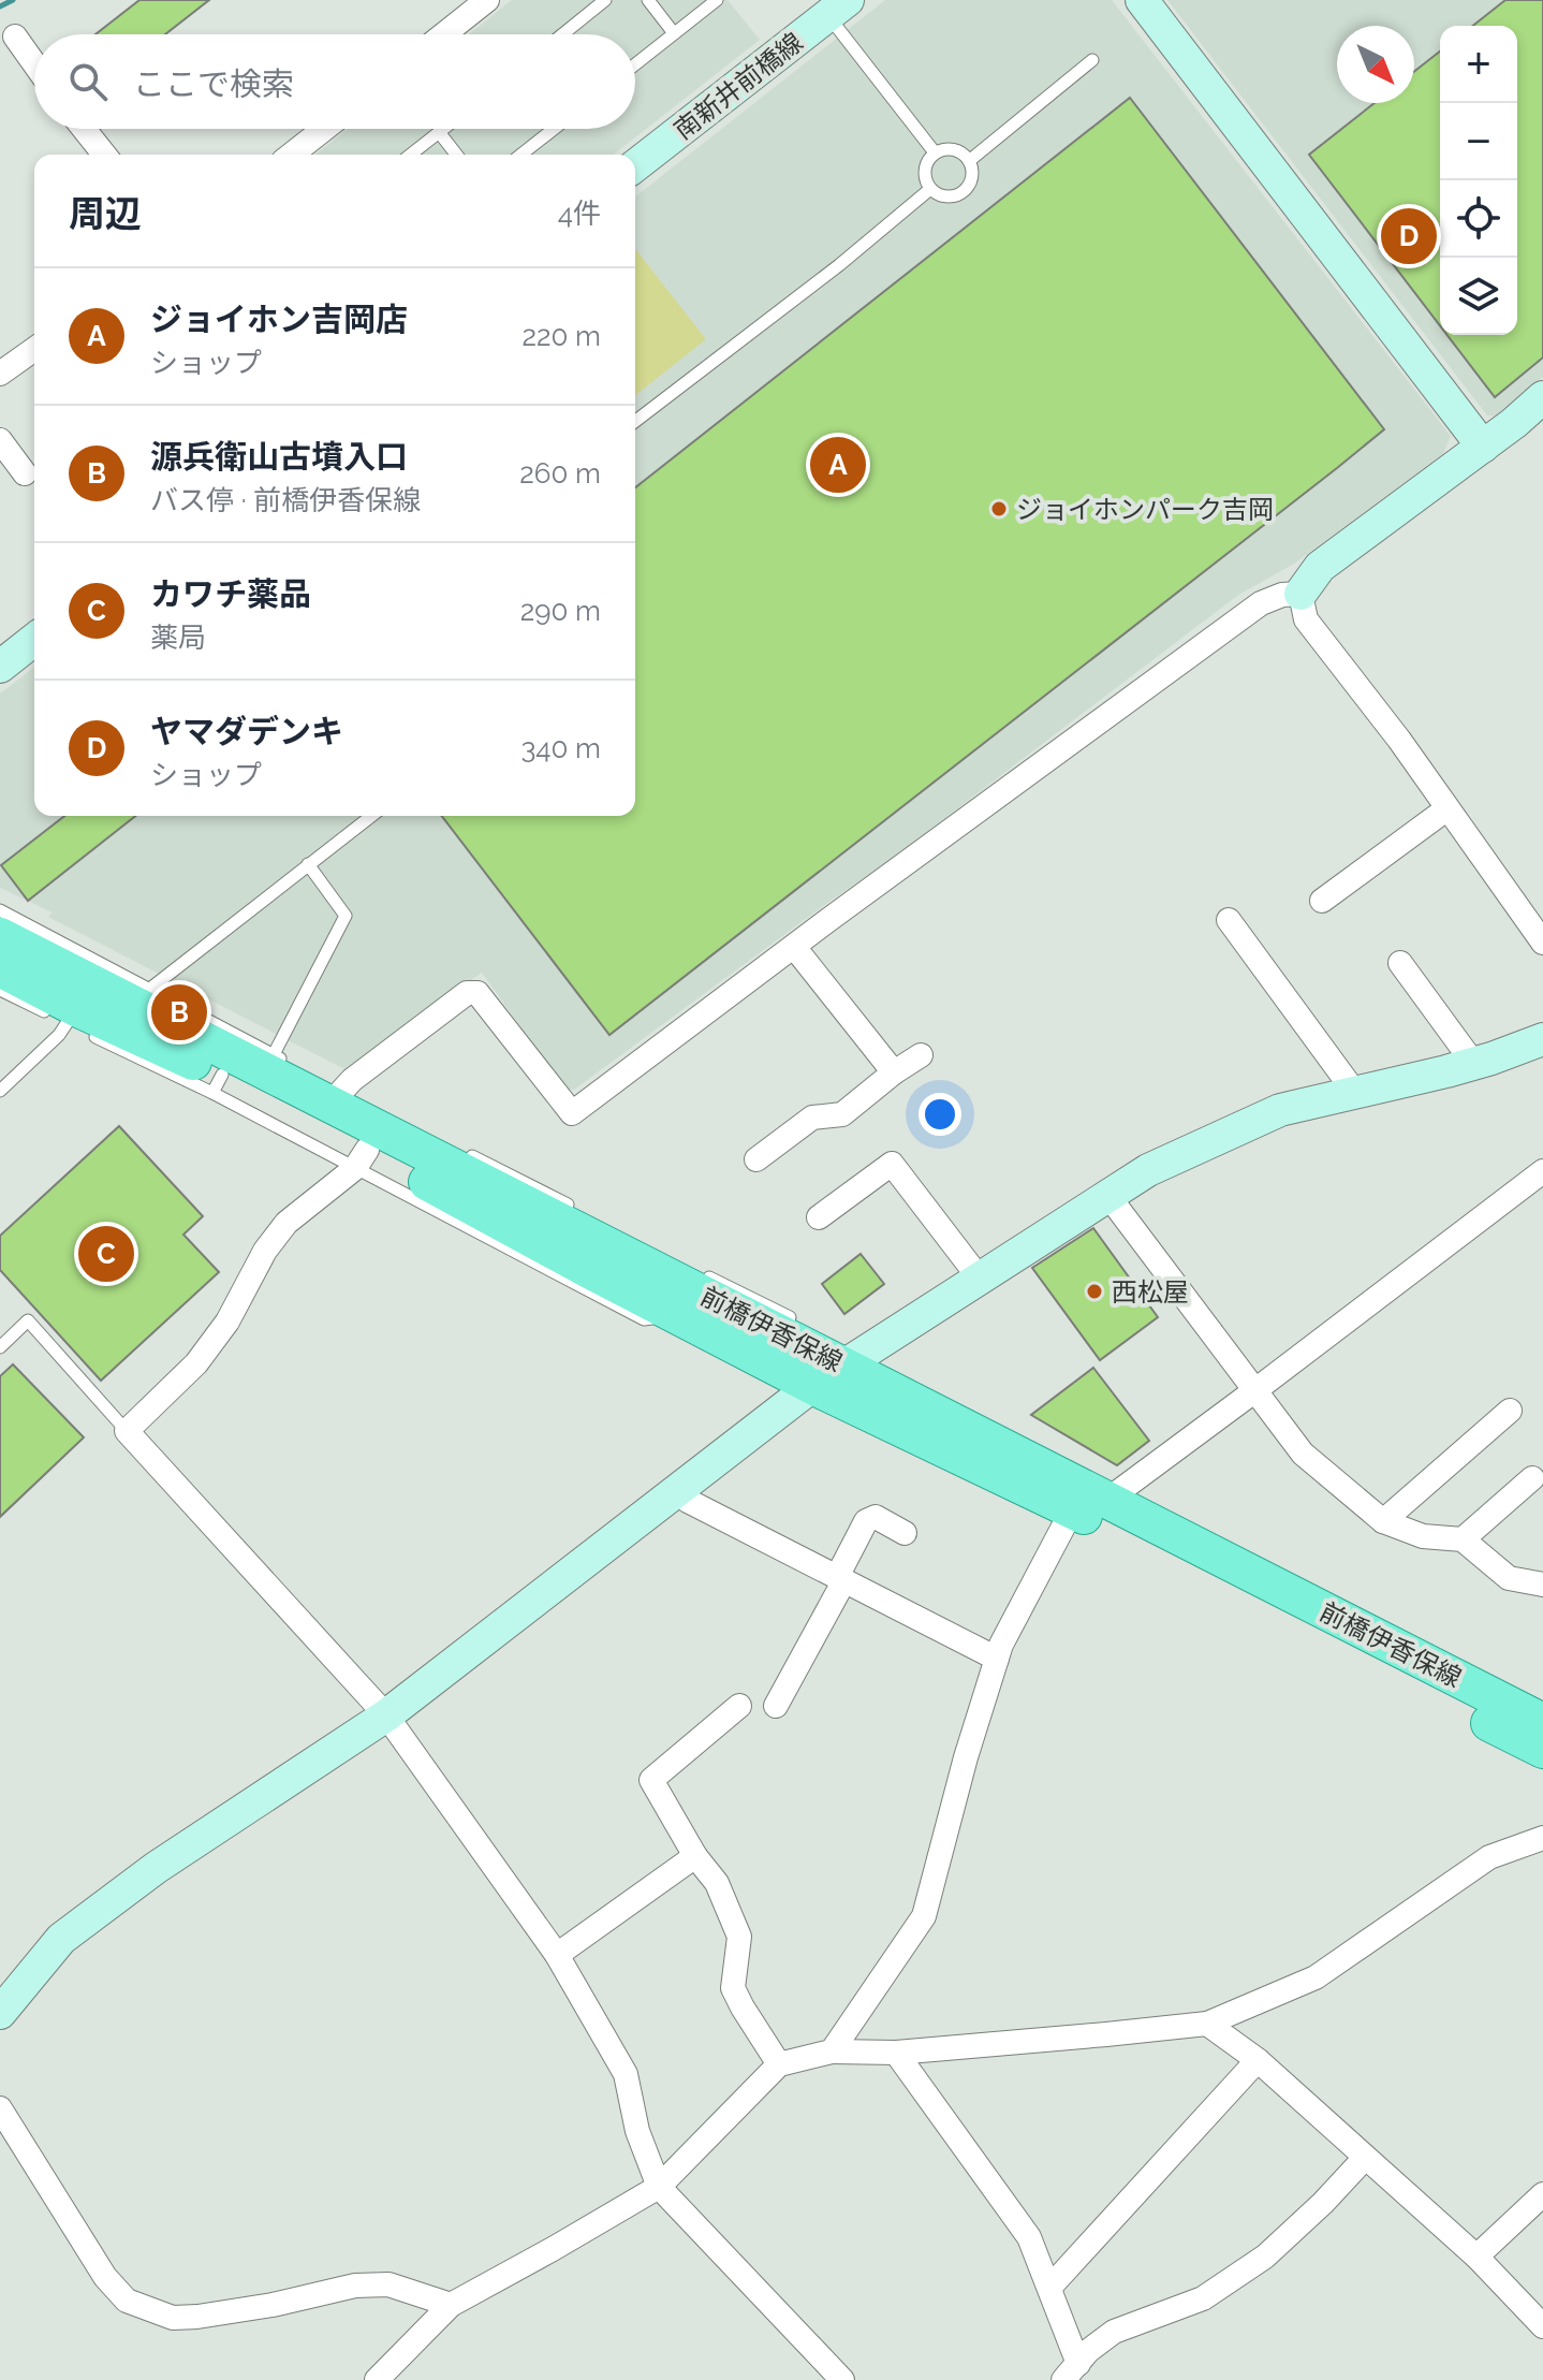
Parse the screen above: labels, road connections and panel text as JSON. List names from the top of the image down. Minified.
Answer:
{"streets":{"main road":["前橋伊香保線"],"street":["南新井前橋線"]},"places":["ジョイホンパーク吉岡","西松屋"],"north":"bottom right","page":{"map_buttons":["+","−"],"search":"ここで検索","heading":["周辺","4件"],"pins":["D","A","B","C"],"list":[{"mark":"A","name":"ジョイホン吉岡店","note":"ショップ","value":"220 m"},{"mark":"B","name":"源兵衛山古墳入口","note":"バス停 · 前橋伊香保線","value":"260 m"},{"mark":"C","name":"カワチ薬品","note":"薬局","value":"290 m"},{"mark":"D","name":"ヤマダデンキ","note":"ショップ","value":"340 m"}]}}
